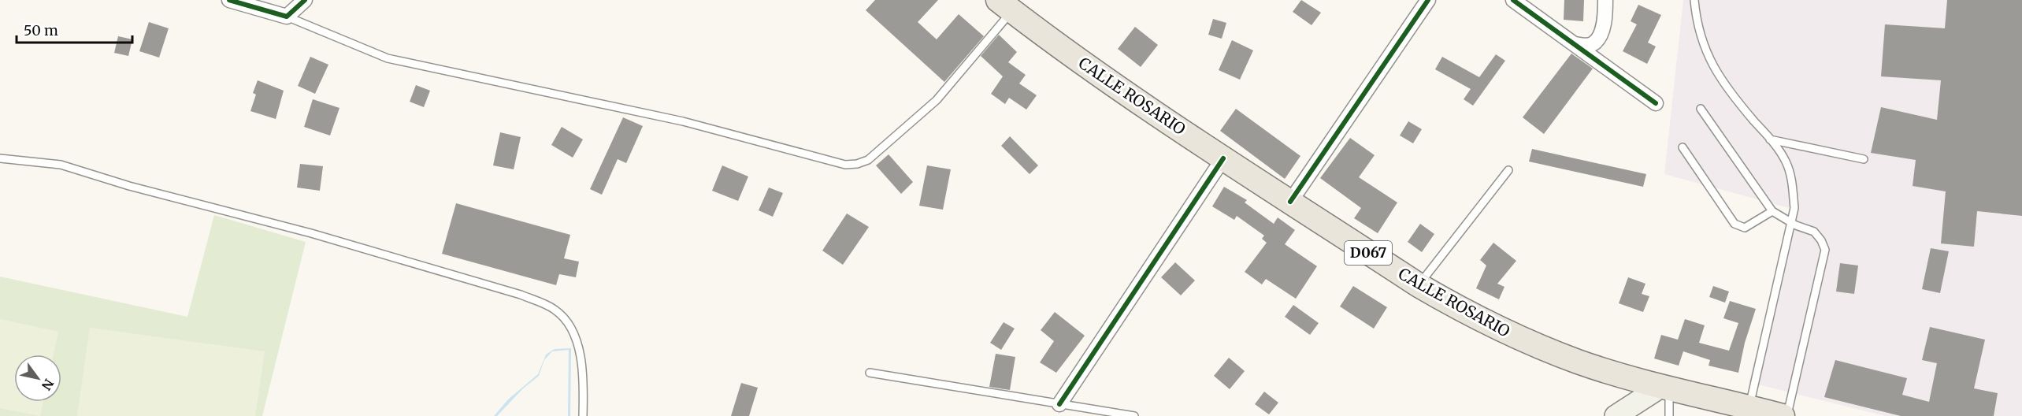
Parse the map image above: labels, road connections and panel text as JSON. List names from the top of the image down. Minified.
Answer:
{"streets":{"main road":["CALLE ROSARIO","D067"]},"scale_bar":"50 m","north":"bottom right"}
